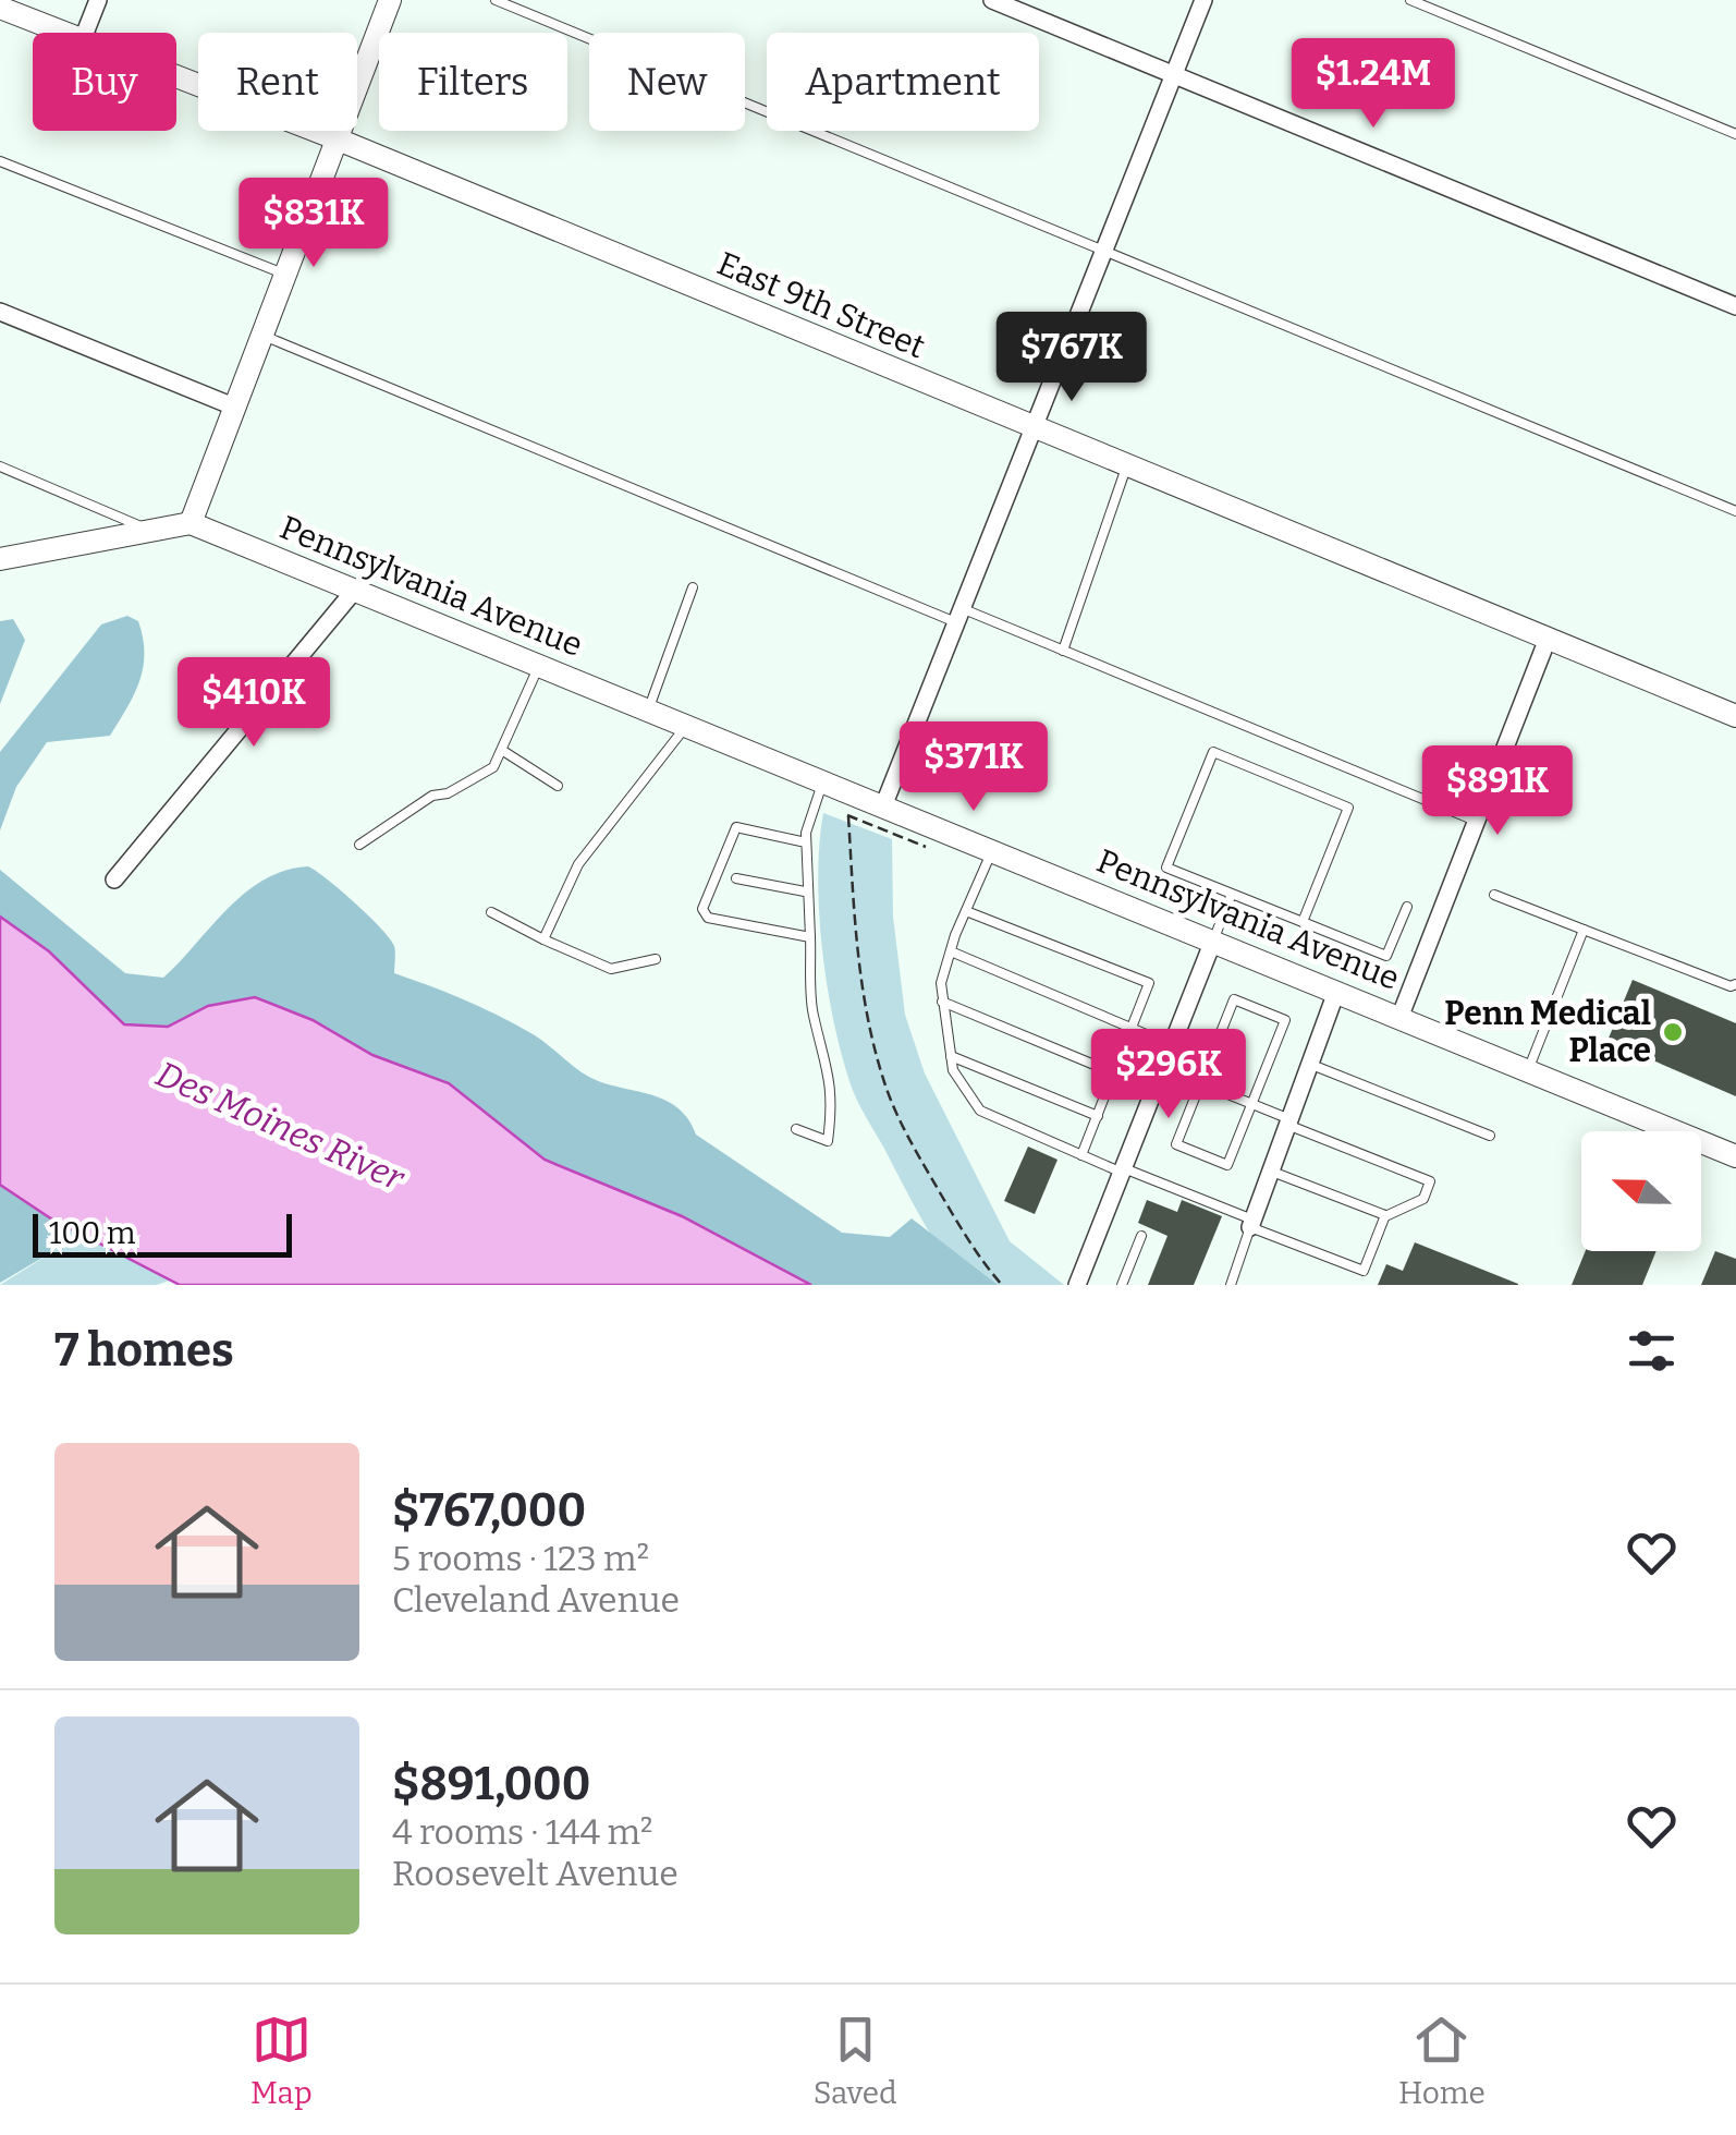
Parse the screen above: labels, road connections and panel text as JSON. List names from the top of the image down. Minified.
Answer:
{"streets":{"street":["East 9th Street","Pennsylvania Avenue"]},"water":["Des Moines River"],"places":["Penn Medical Place"],"scale_bar":"100 m","north":"left","page":{"chip":["Buy","Rent","Filters","New","Apartment"],"price":["$1.24M","$831K","$767K","$410K","$371K","$891K","$296K"],"scale":"100 m","heading":"7 homes","list":[{"name":"$767,000","note":"5 rooms · 123 m² · Cleveland Avenue"},{"name":"$891,000","note":"4 rooms · 144 m² · Roosevelt Avenue"}],"tabs":["Map","Saved","Home"]}}
